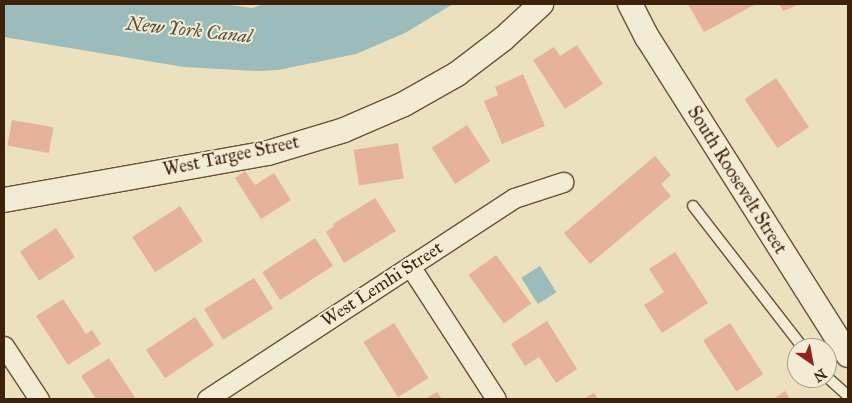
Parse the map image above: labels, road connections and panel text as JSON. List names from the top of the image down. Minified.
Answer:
{"streets":{"street":["West Targee Street","South Roosevelt Street","West Lemhi Street"]},"water":["New York Canal"],"north":"bottom right"}
